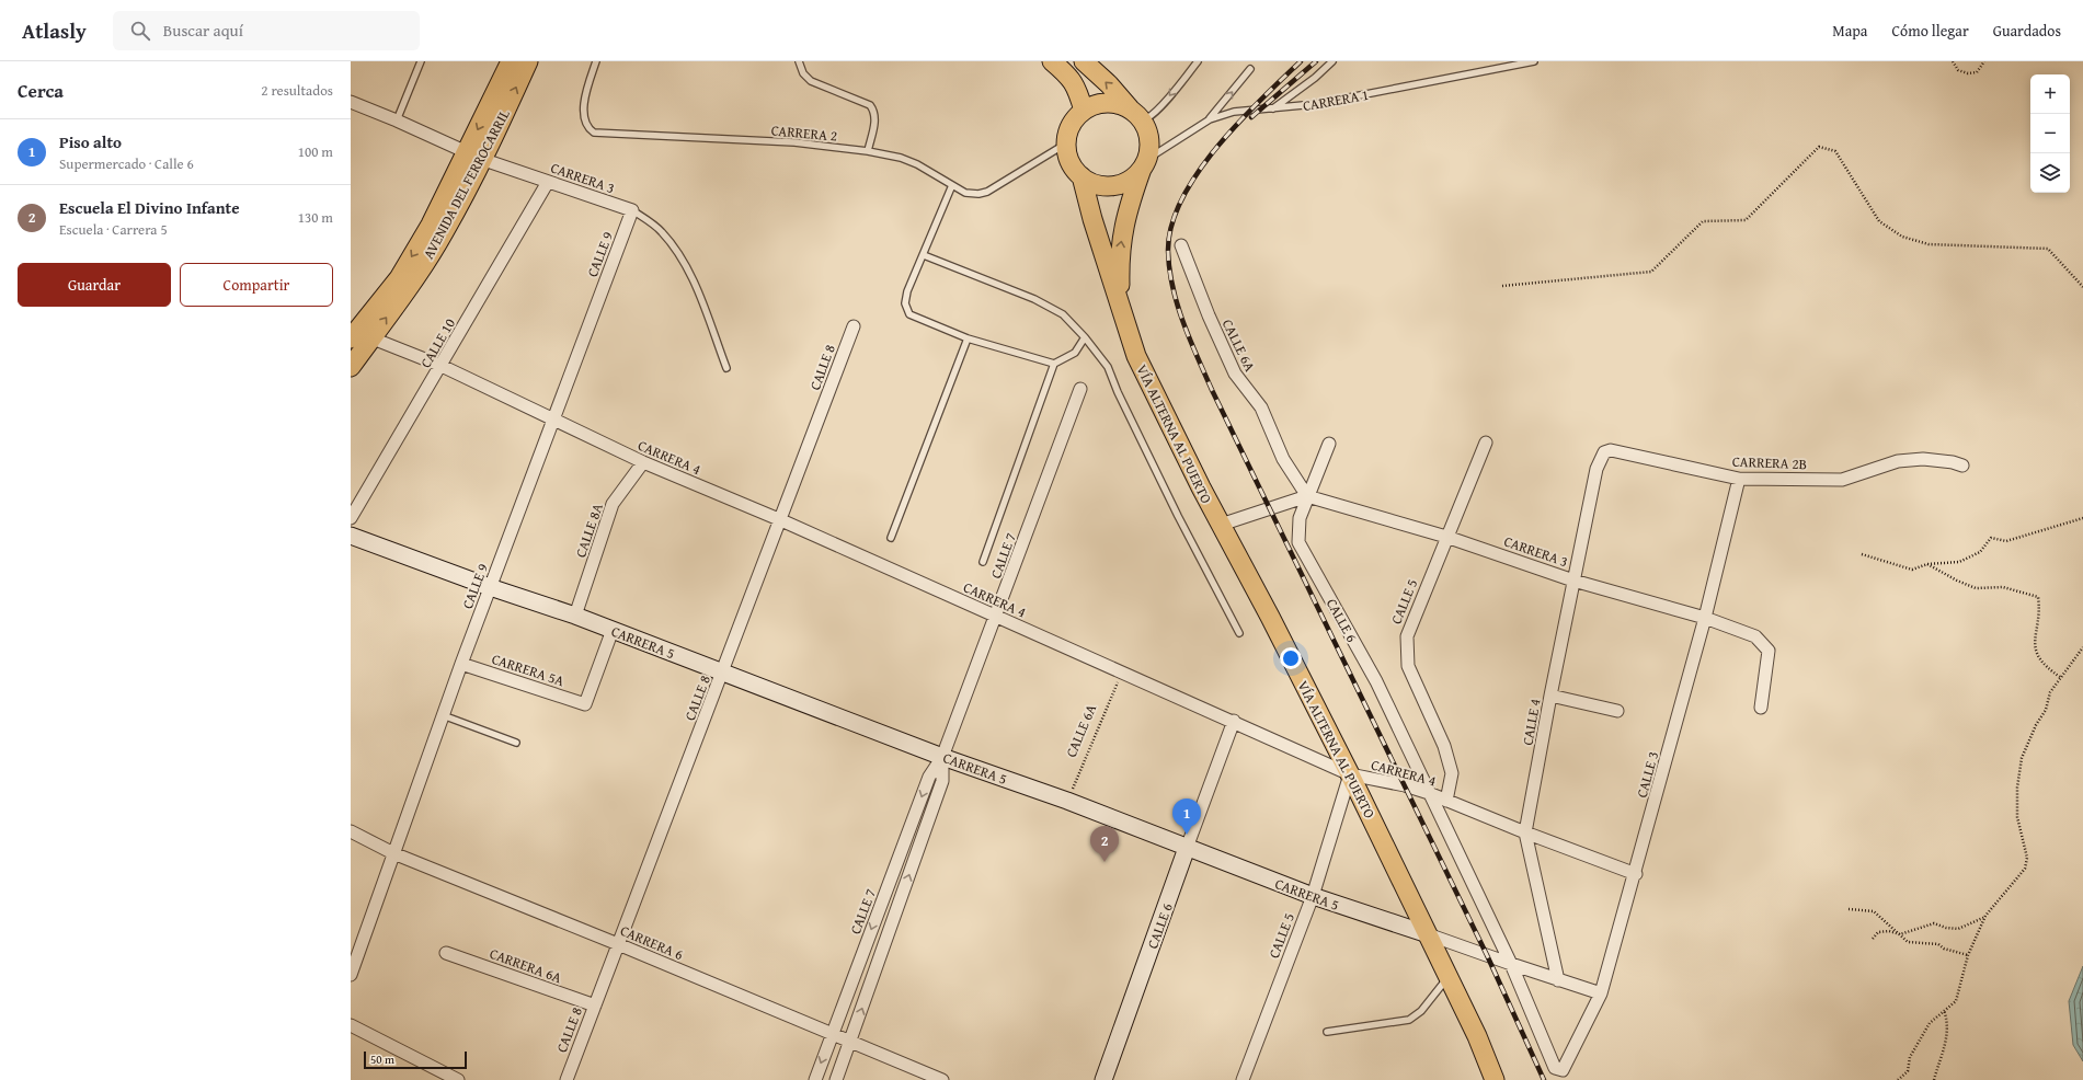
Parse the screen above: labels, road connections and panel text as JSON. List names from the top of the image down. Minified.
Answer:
{"streets":{"main road":["CARRERA 1","AVENIDA DEL FERROCARRIL","VÍA ALTERNA AL PUERTO"],"street":["CARRERA 3","CALLE 9","CALLE 10","CALLE 6A","CALLE 8","CARRERA 4","CARRERA 2B","CALLE 8A","CALLE 7","CALLE 5","CALLE 6","CARRERA 5","CARRERA 5A","CALLE 4","CALLE 3","CARRERA 6","CARRERA 6A"],"lane":["CARRERA 2"]},"crossings":[["CARRERA 1","CARRERA 2"],["CARRERA 1","VÍA ALTERNA AL PUERTO"],["CARRERA 2","VÍA ALTERNA AL PUERTO"],["CARRERA 3","AVENIDA DEL FERROCARRIL"],["CARRERA 3","CALLE 9"],["CARRERA 3","CALLE 10"],["CARRERA 3","CALLE 6A"],["CARRERA 3","CALLE 5"],["CARRERA 3","CALLE 6"],["CARRERA 3","CALLE 4"],["CARRERA 3","CALLE 3"],["AVENIDA DEL FERROCARRIL","CARRERA 4"],["CALLE 9","CARRERA 4"],["CALLE 9","CARRERA 5"],["CALLE 9","CARRERA 5A"],["CALLE 9","CARRERA 6"],["CALLE 10","CARRERA 4"],["CALLE 6A","CARRERA 4"],["CALLE 6A","CALLE 6"],["CALLE 6A","CARRERA 5"],["CALLE 8","CARRERA 4"],["CALLE 8","CARRERA 5"],["CALLE 8","CARRERA 6"],["CALLE 8","CARRERA 6A"],["VÍA ALTERNA AL PUERTO","CARRERA 4"],["VÍA ALTERNA AL PUERTO","CALLE 5"],["VÍA ALTERNA AL PUERTO","CARRERA 5"],["CARRERA 4","CALLE 8A"],["CARRERA 4","CALLE 7"],["CARRERA 4","CALLE 5"],["CARRERA 4","CALLE 6"],["CARRERA 4","CALLE 4"],["CARRERA 4","CALLE 3"],["CARRERA 2B","CALLE 4"],["CARRERA 2B","CALLE 3"],["CALLE 8A","CARRERA 5"],["CALLE 7","CARRERA 5"],["CALLE 7","CARRERA 6"],["CALLE 5","CARRERA 5"],["CALLE 6","CARRERA 5"],["CALLE 6","CALLE 3"],["CARRERA 5","CARRERA 5A"],["CARRERA 5","CALLE 4"],["CARRERA 5","CALLE 3"]],"scale_bar":"50 m","page":{"header":"Atlasly","search":"Buscar aquí","nav":["Mapa","Cómo llegar","Guardados"],"heading":["Cerca","2 resultados"],"map_buttons":["+","−"],"list":[{"mark":"1","name":"Piso alto","note":"Supermercado · Calle 6","value":"100 m"},{"mark":"2","name":"Escuela El Divino Infante","note":"Escuela · Carrera 5","value":"130 m"}],"buttons":["Guardar","Compartir"],"pins":["1","2"],"scale":"50 m"}}
